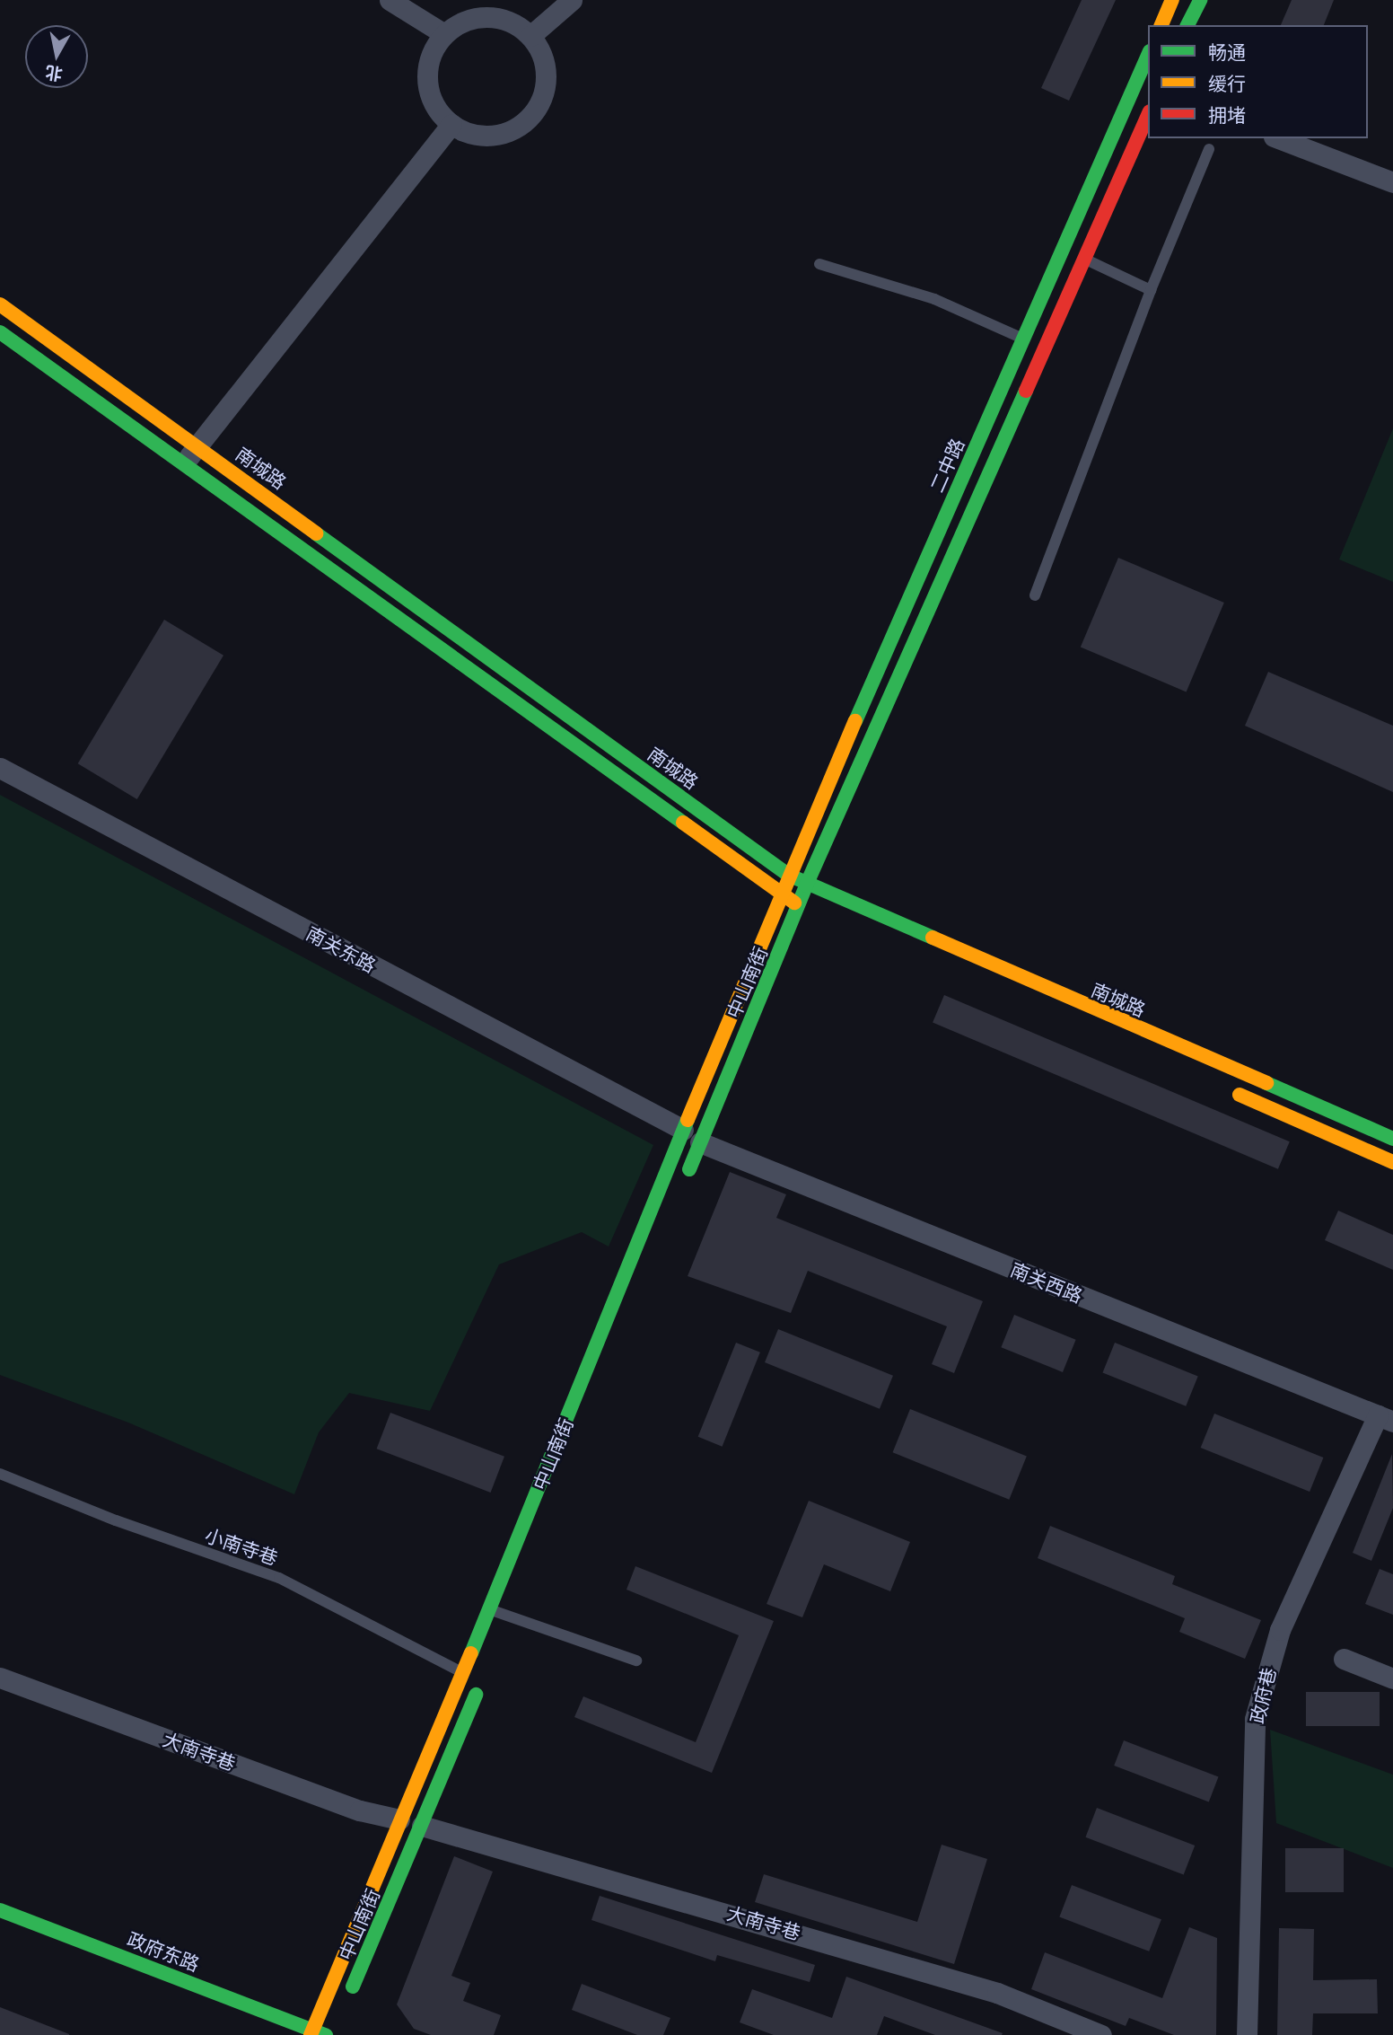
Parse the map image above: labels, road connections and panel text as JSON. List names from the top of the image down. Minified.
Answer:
{"streets":{"main road":["二中路","南城路","中山南街","政府东路"],"street":["南关东路","南关西路","政府巷","大南寺巷"],"lane":["小南寺巷"]},"crossings":[["二中路","南城路"],["二中路","中山南街"],["南城路","中山南街"],["南关东路","中山南街"],["中山南街","南关西路"],["中山南街","小南寺巷"],["中山南街","大南寺巷"],["中山南街","政府东路"],["南关西路","政府巷"]],"legend":["畅通","缓行","拥堵"],"north":"bottom"}
